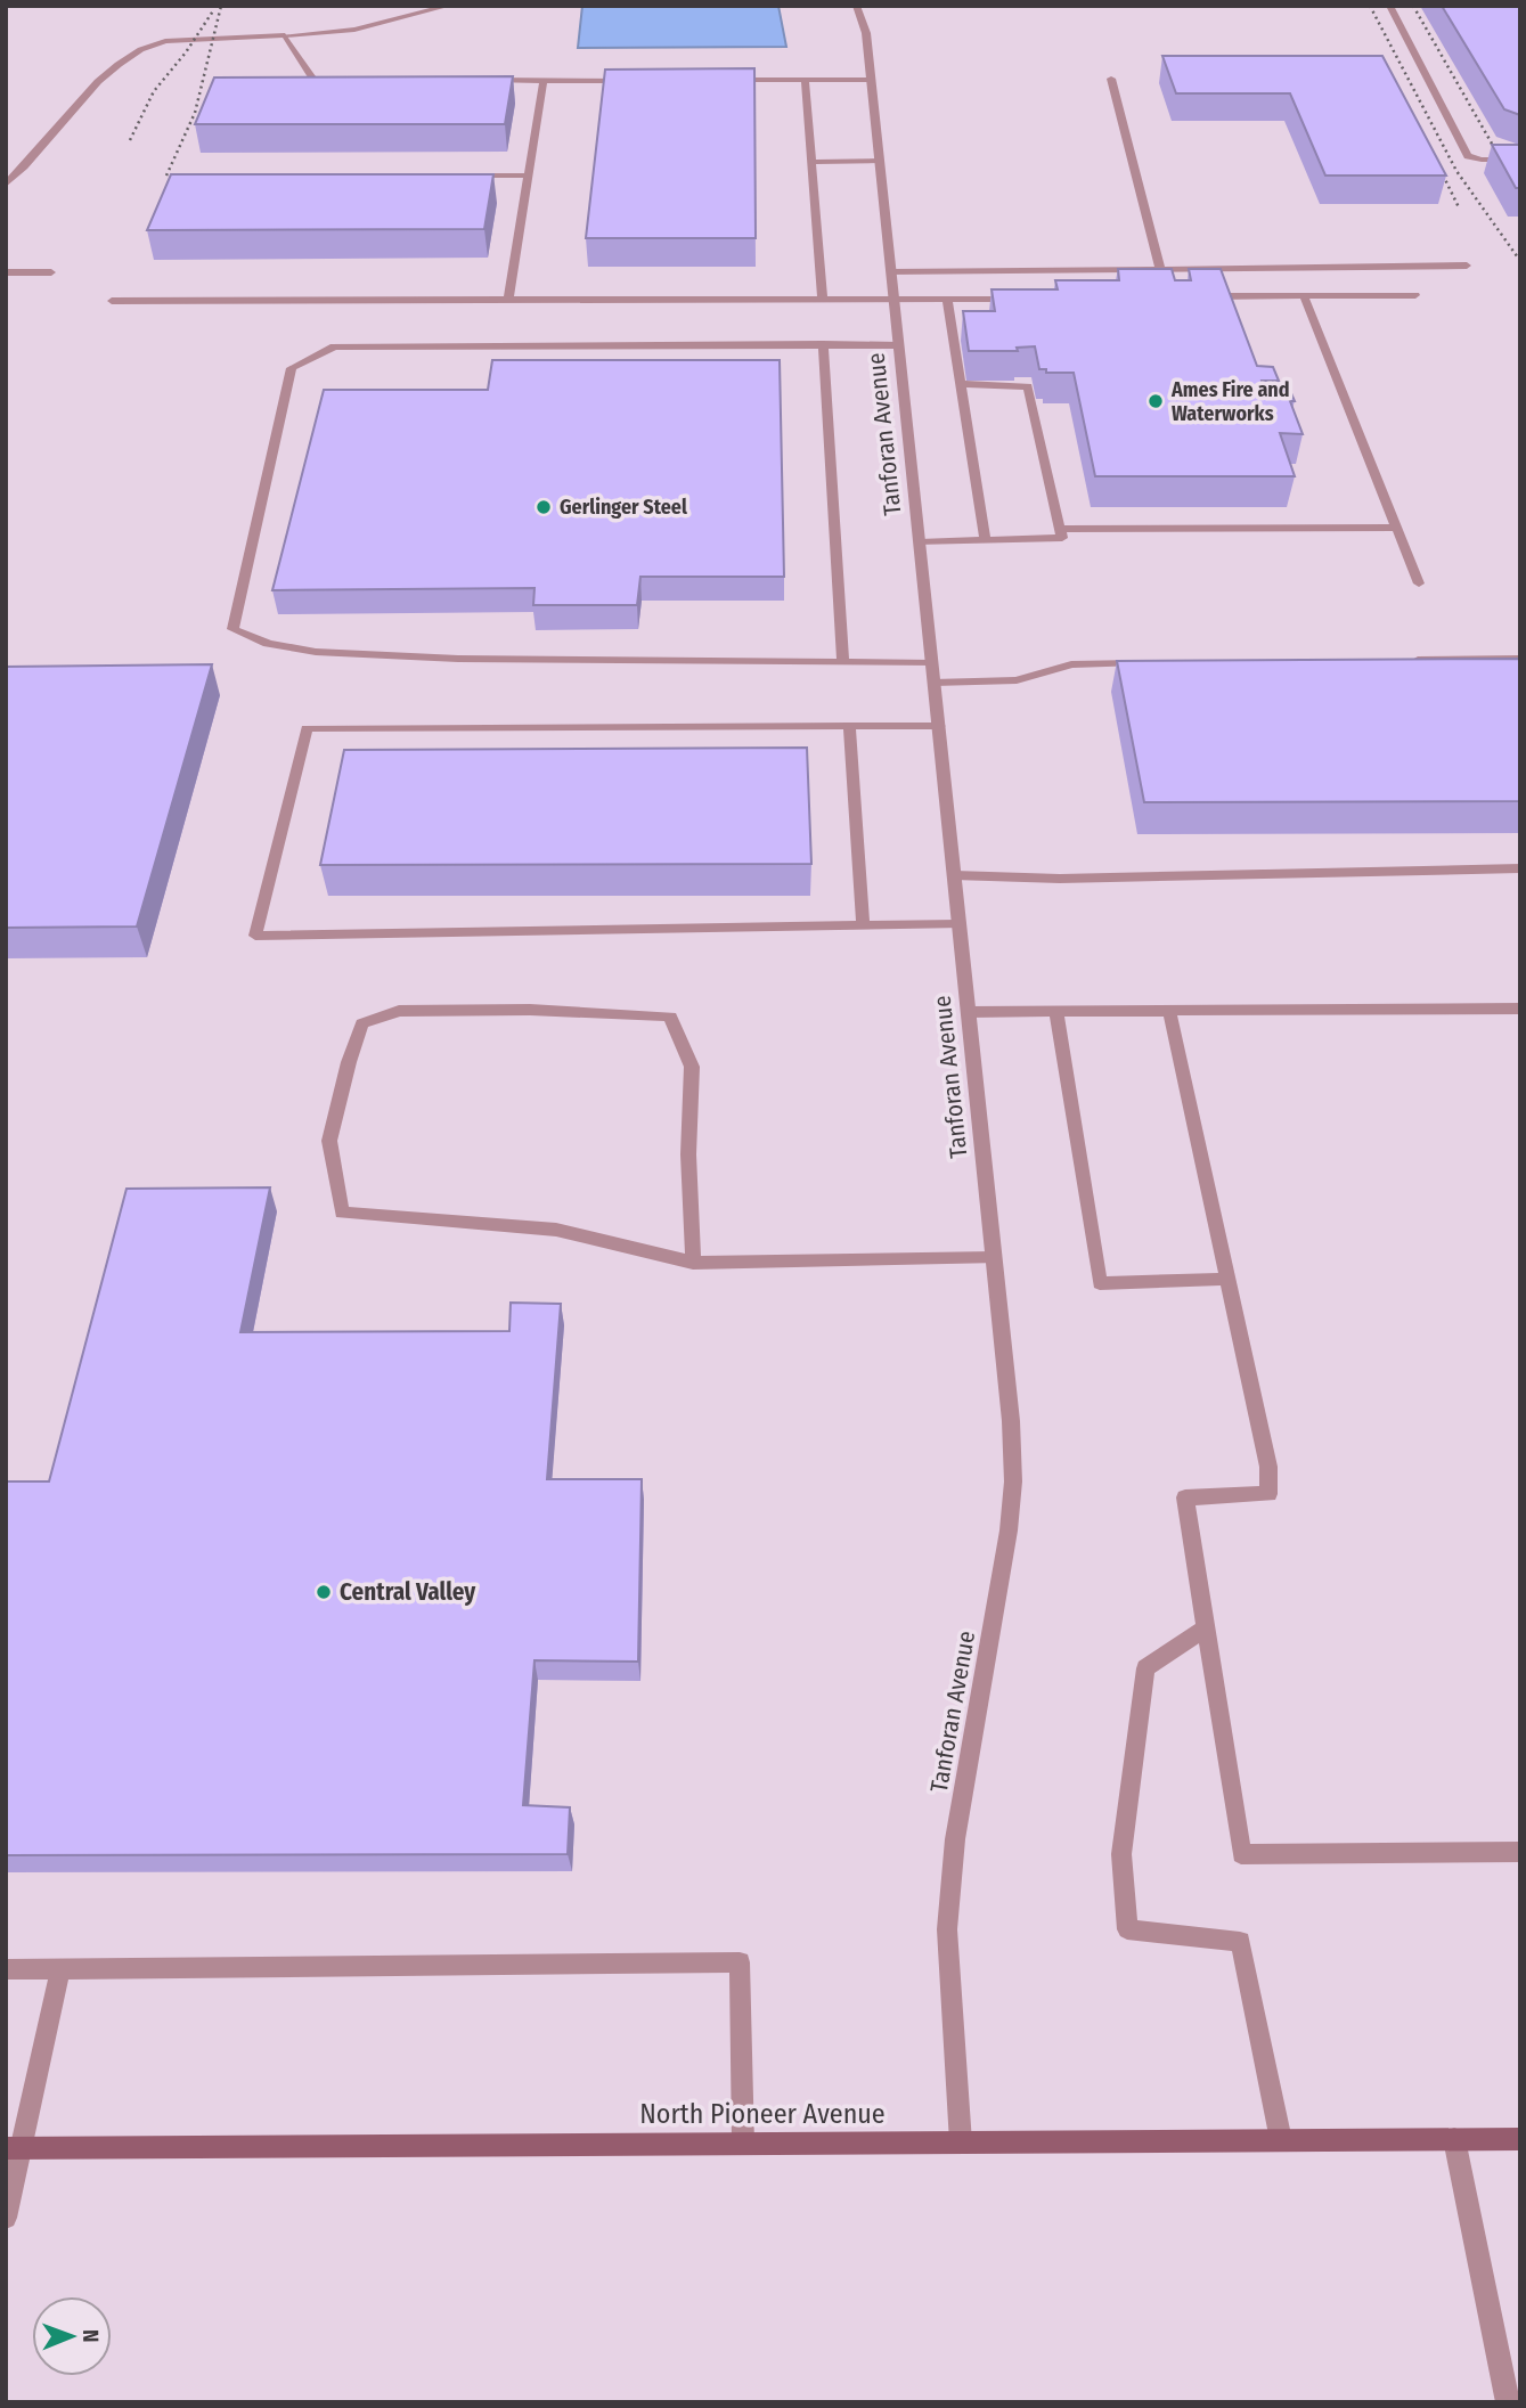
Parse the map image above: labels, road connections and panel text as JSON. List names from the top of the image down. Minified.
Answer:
{"streets":{"street":["Tanforan Avenue","North Pioneer Avenue"]},"crossings":[["Tanforan Avenue","North Pioneer Avenue"]],"places":["Ames Fire and Waterworks","Gerlinger Steel","Central Valley"],"north":"right"}
